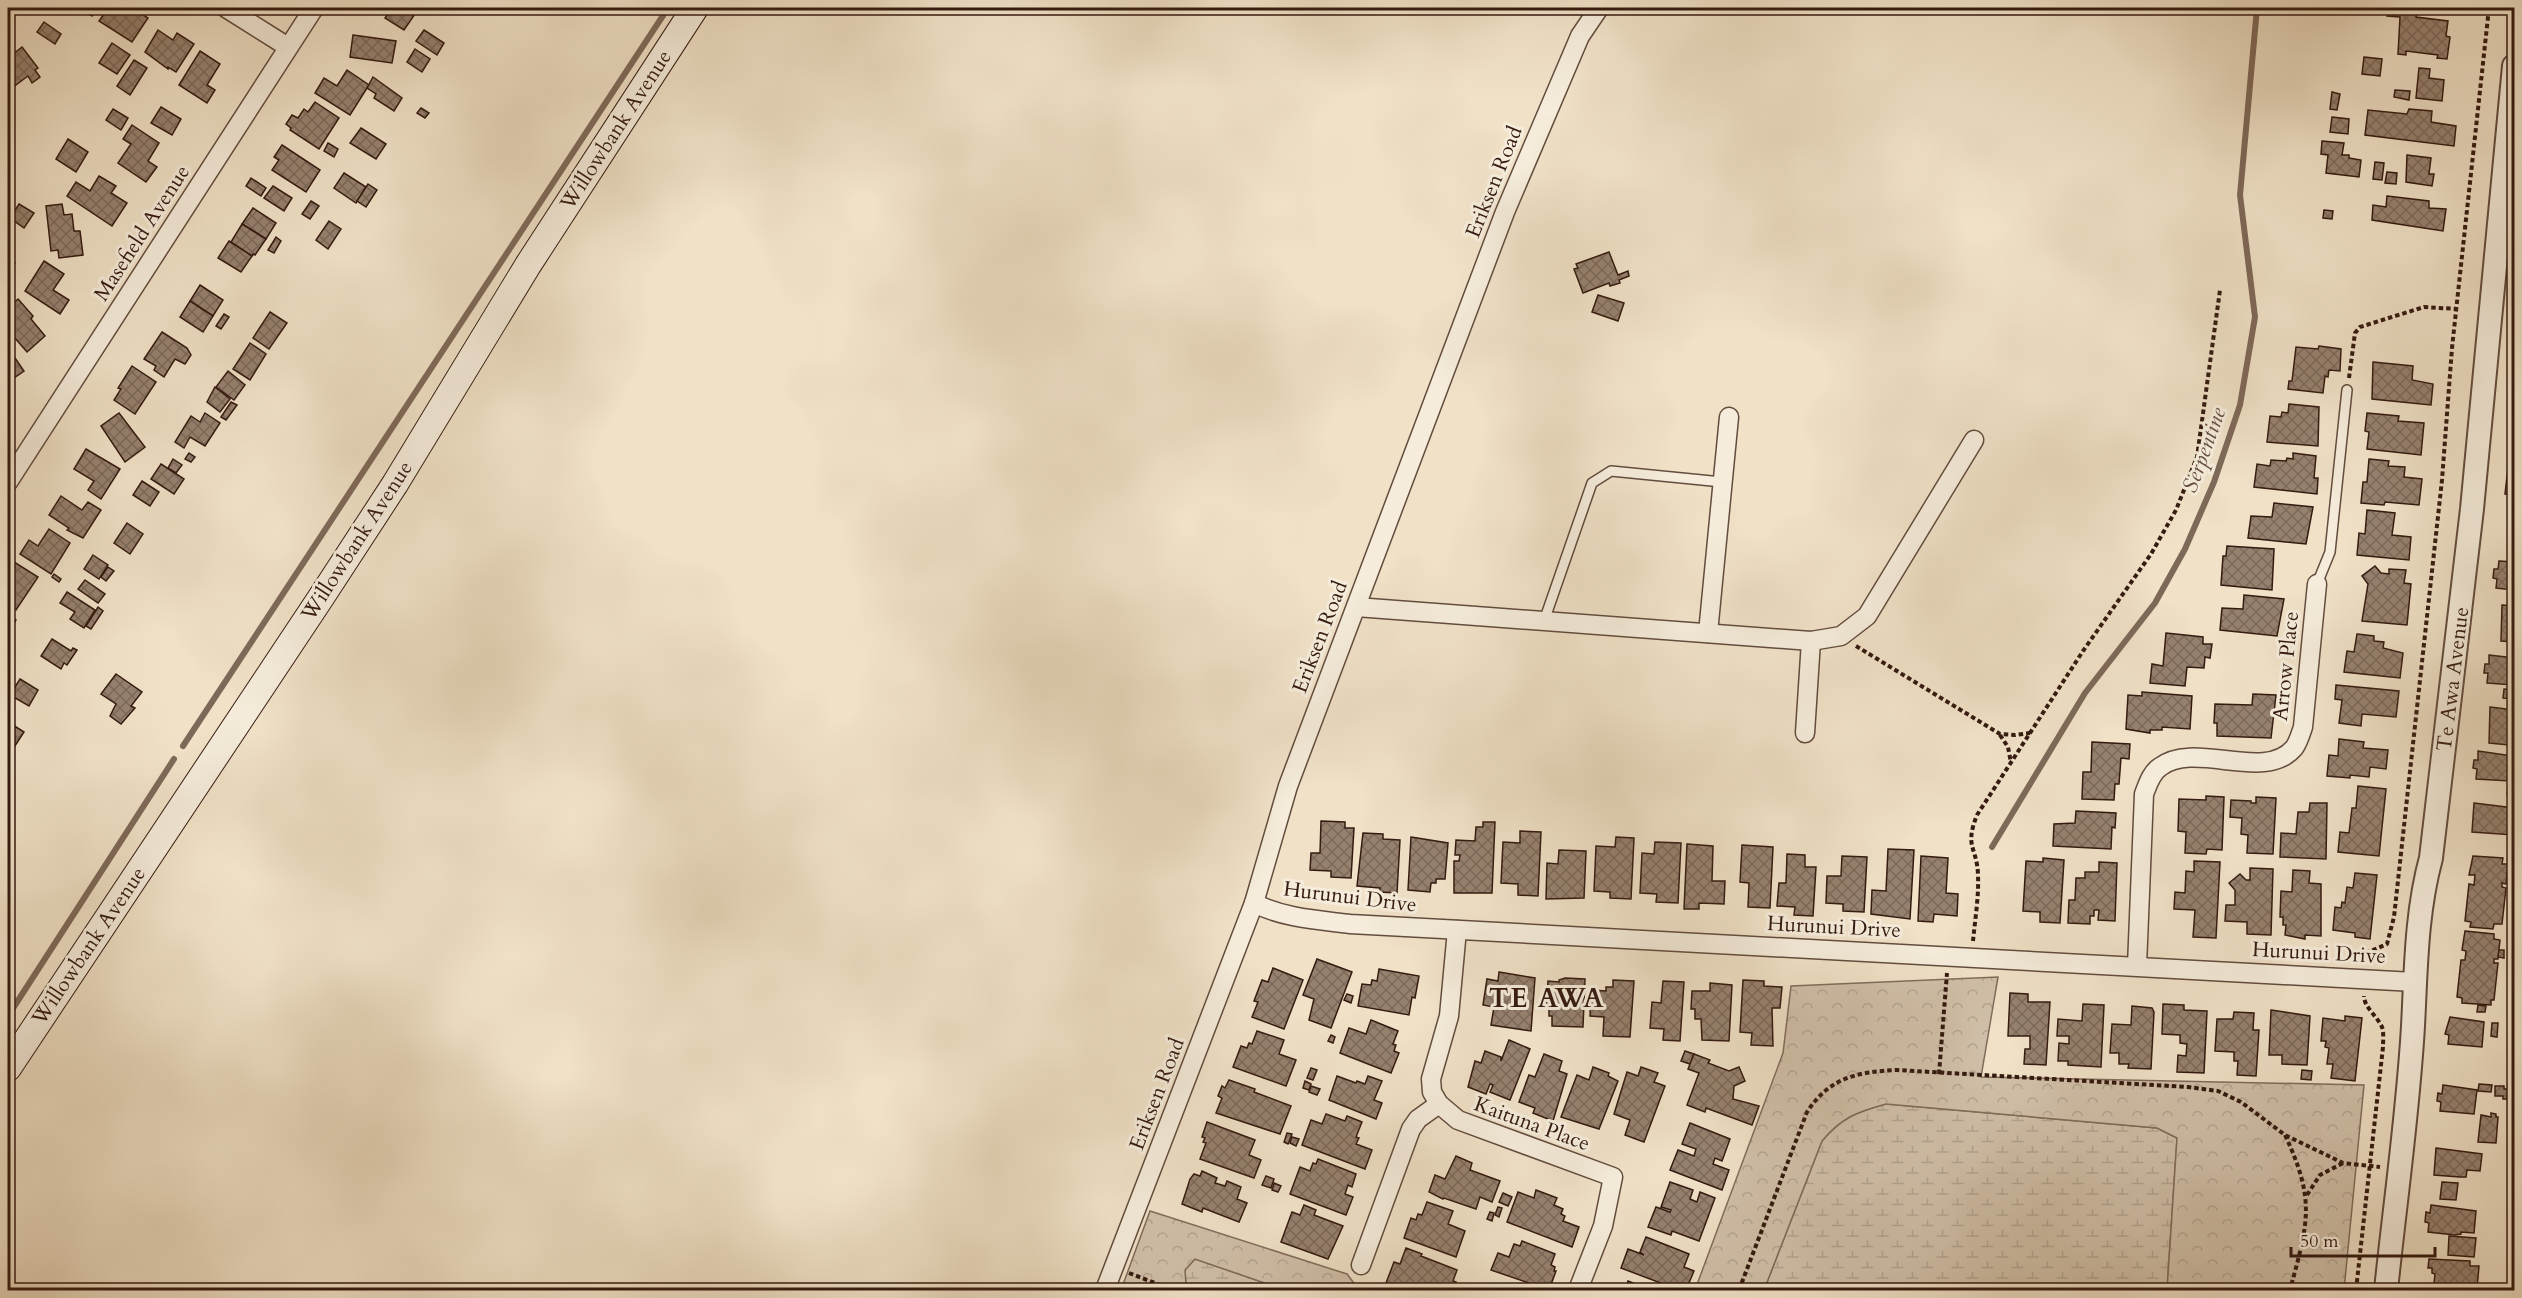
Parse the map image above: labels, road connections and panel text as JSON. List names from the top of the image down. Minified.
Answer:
{"streets":{"main road":["Willowbank Avenue"],"street":["Eriksen Road","Masefield Avenue","Arrow Place","Te Awa Avenue","Hurunui Drive","Kaituna Place"]},"crossings":[["Eriksen Road","Hurunui Drive"],["Arrow Place","Hurunui Drive"],["Te Awa Avenue","Hurunui Drive"]],"districts":["TE AWA"],"water":["Serpentine"],"scale_bar":"50 m"}
